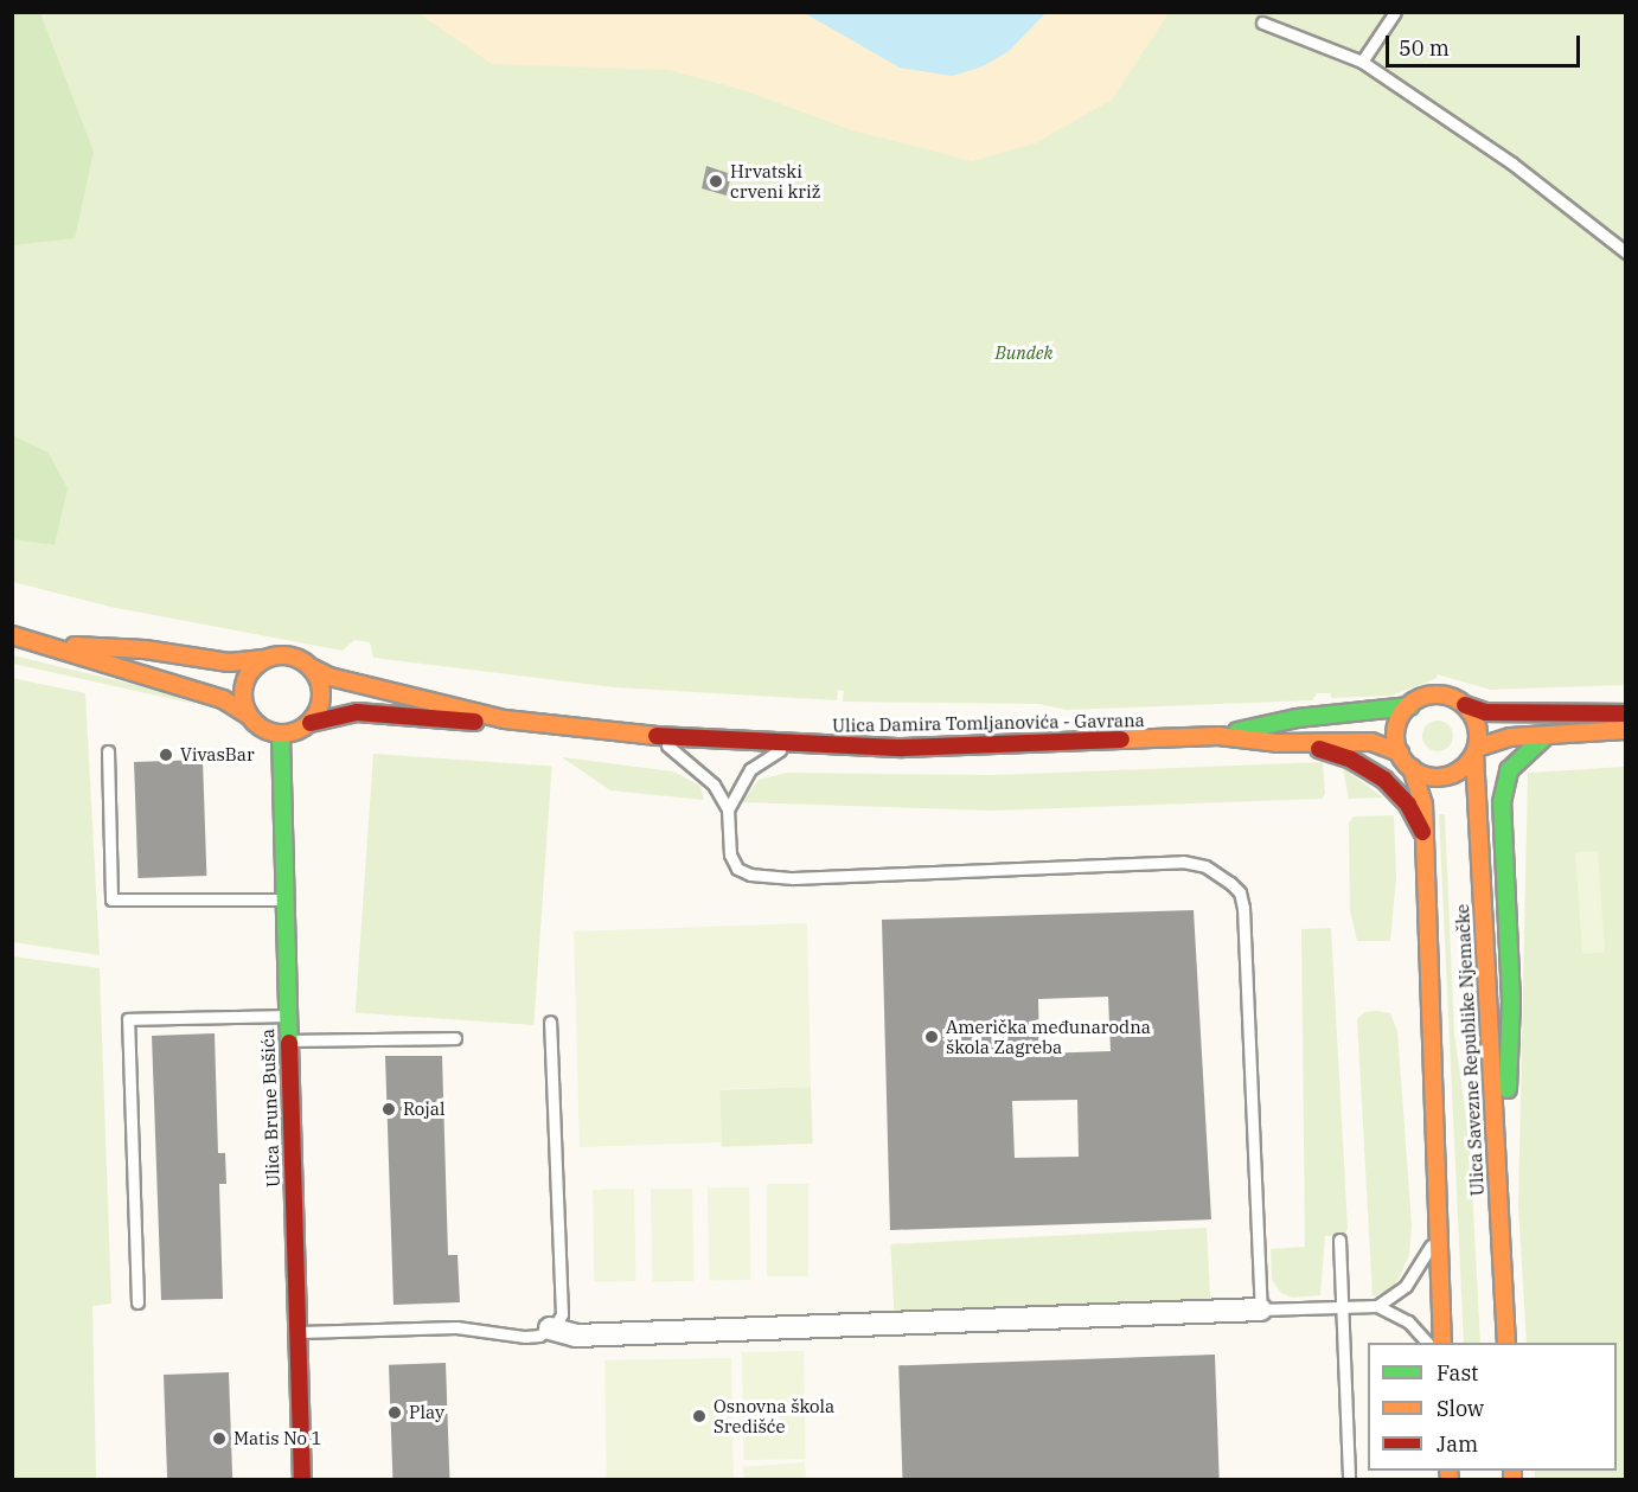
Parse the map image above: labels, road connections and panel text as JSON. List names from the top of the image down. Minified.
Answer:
{"streets":{"street":["Ulica Damira Tomljanovića - Gavrana","Ulica Savezne Republike Njemačke","Ulica Brune Bušića"]},"crossings":[["Ulica Damira Tomljanovića - Gavrana","Ulica Savezne Republike Njemačke"],["Ulica Damira Tomljanovića - Gavrana","Ulica Brune Bušića"]],"parks":["Bundek"],"places":["Hrvatski crveni križ","VivasBar","Američka međunarodna škola Zagreba","Rojal","Play","Osnovna škola Središće","Matis No 1"],"legend":["Fast","Slow","Jam"],"scale_bar":"50 m"}
